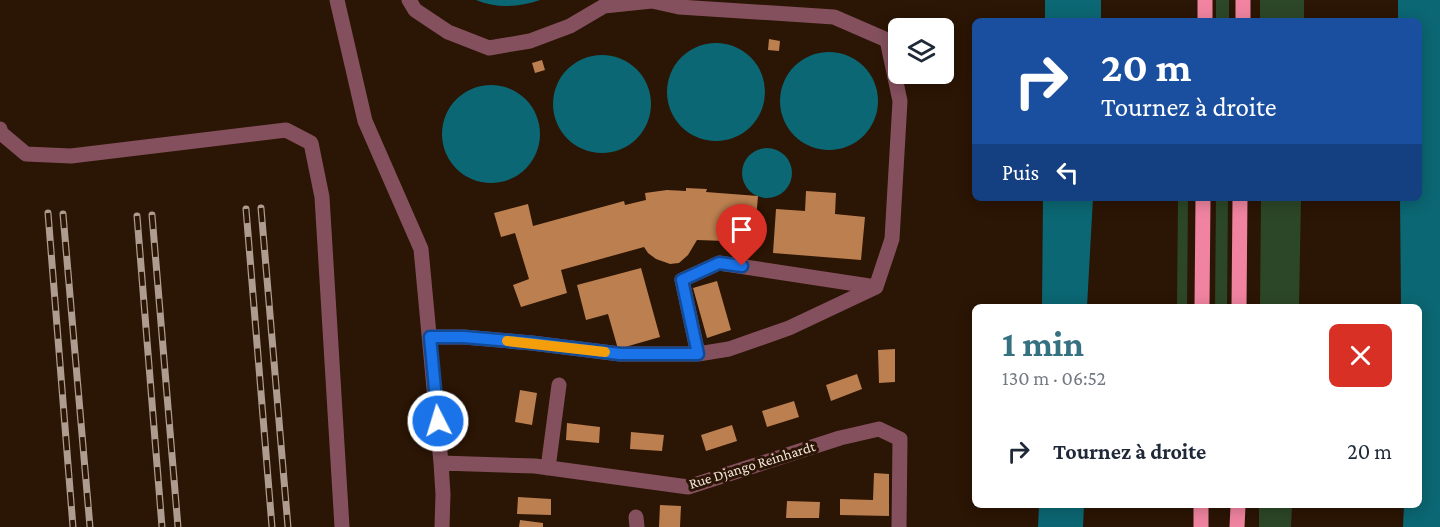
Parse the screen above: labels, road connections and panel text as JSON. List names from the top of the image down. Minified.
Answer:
{"streets":{"lane":["Rue Django Reinhardt"]},"page":{"turn":["20 m","Tournez à droite"],"then":"Puis","heading":["1 min","130 m · 06:52"],"list":[{"name":"Tournez à droite","value":"20 m"}]}}
